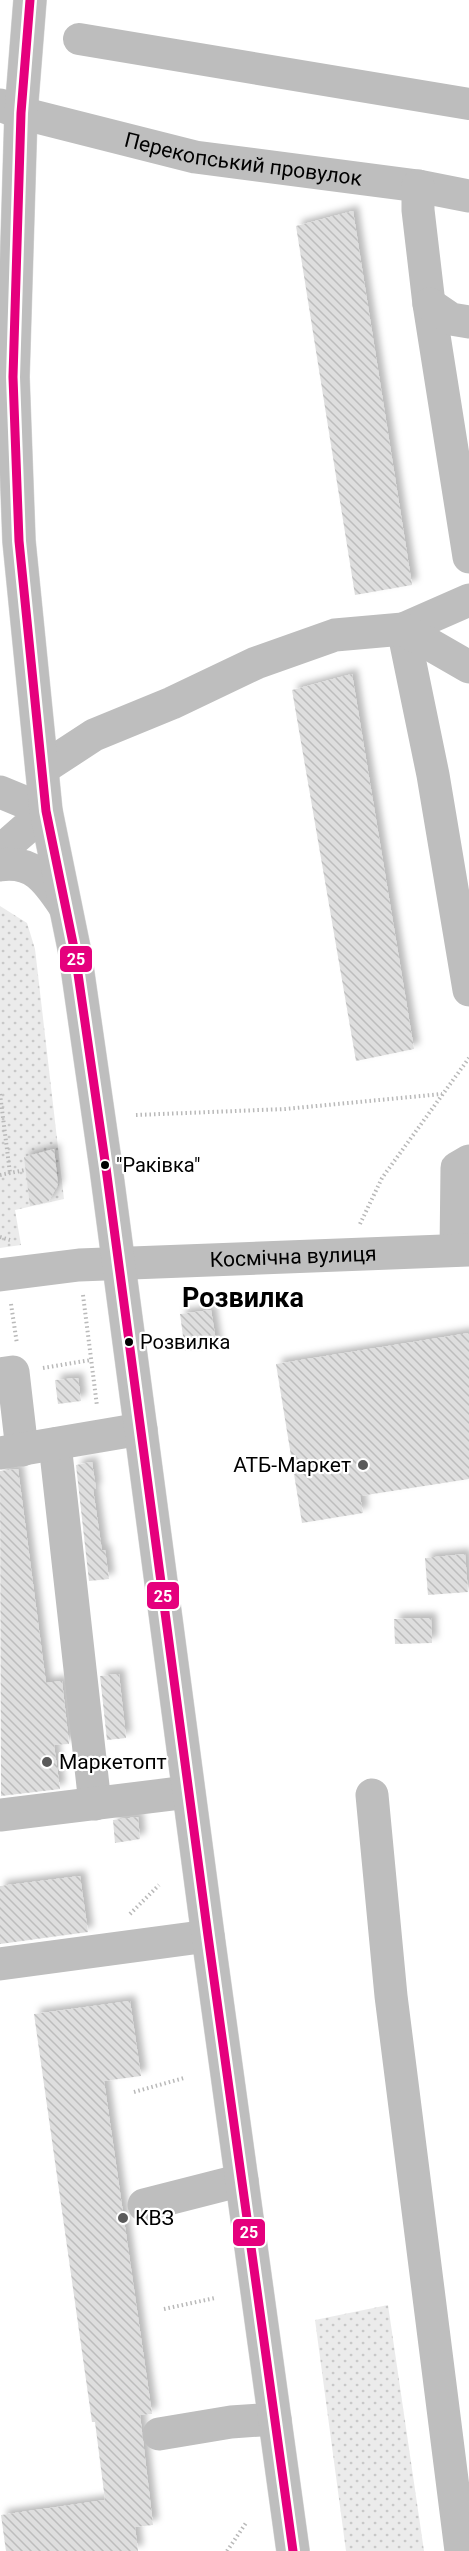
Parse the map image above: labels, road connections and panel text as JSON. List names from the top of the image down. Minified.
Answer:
{"streets":{"main road":["Перекопський провулок","Космічна вулиця"]},"districts":["Розвилка"],"places":["\"Раківка\"","Розвилка","АТБ-Маркет","Маркетопт","КВЗ"],"lines":["transit line 25"]}
